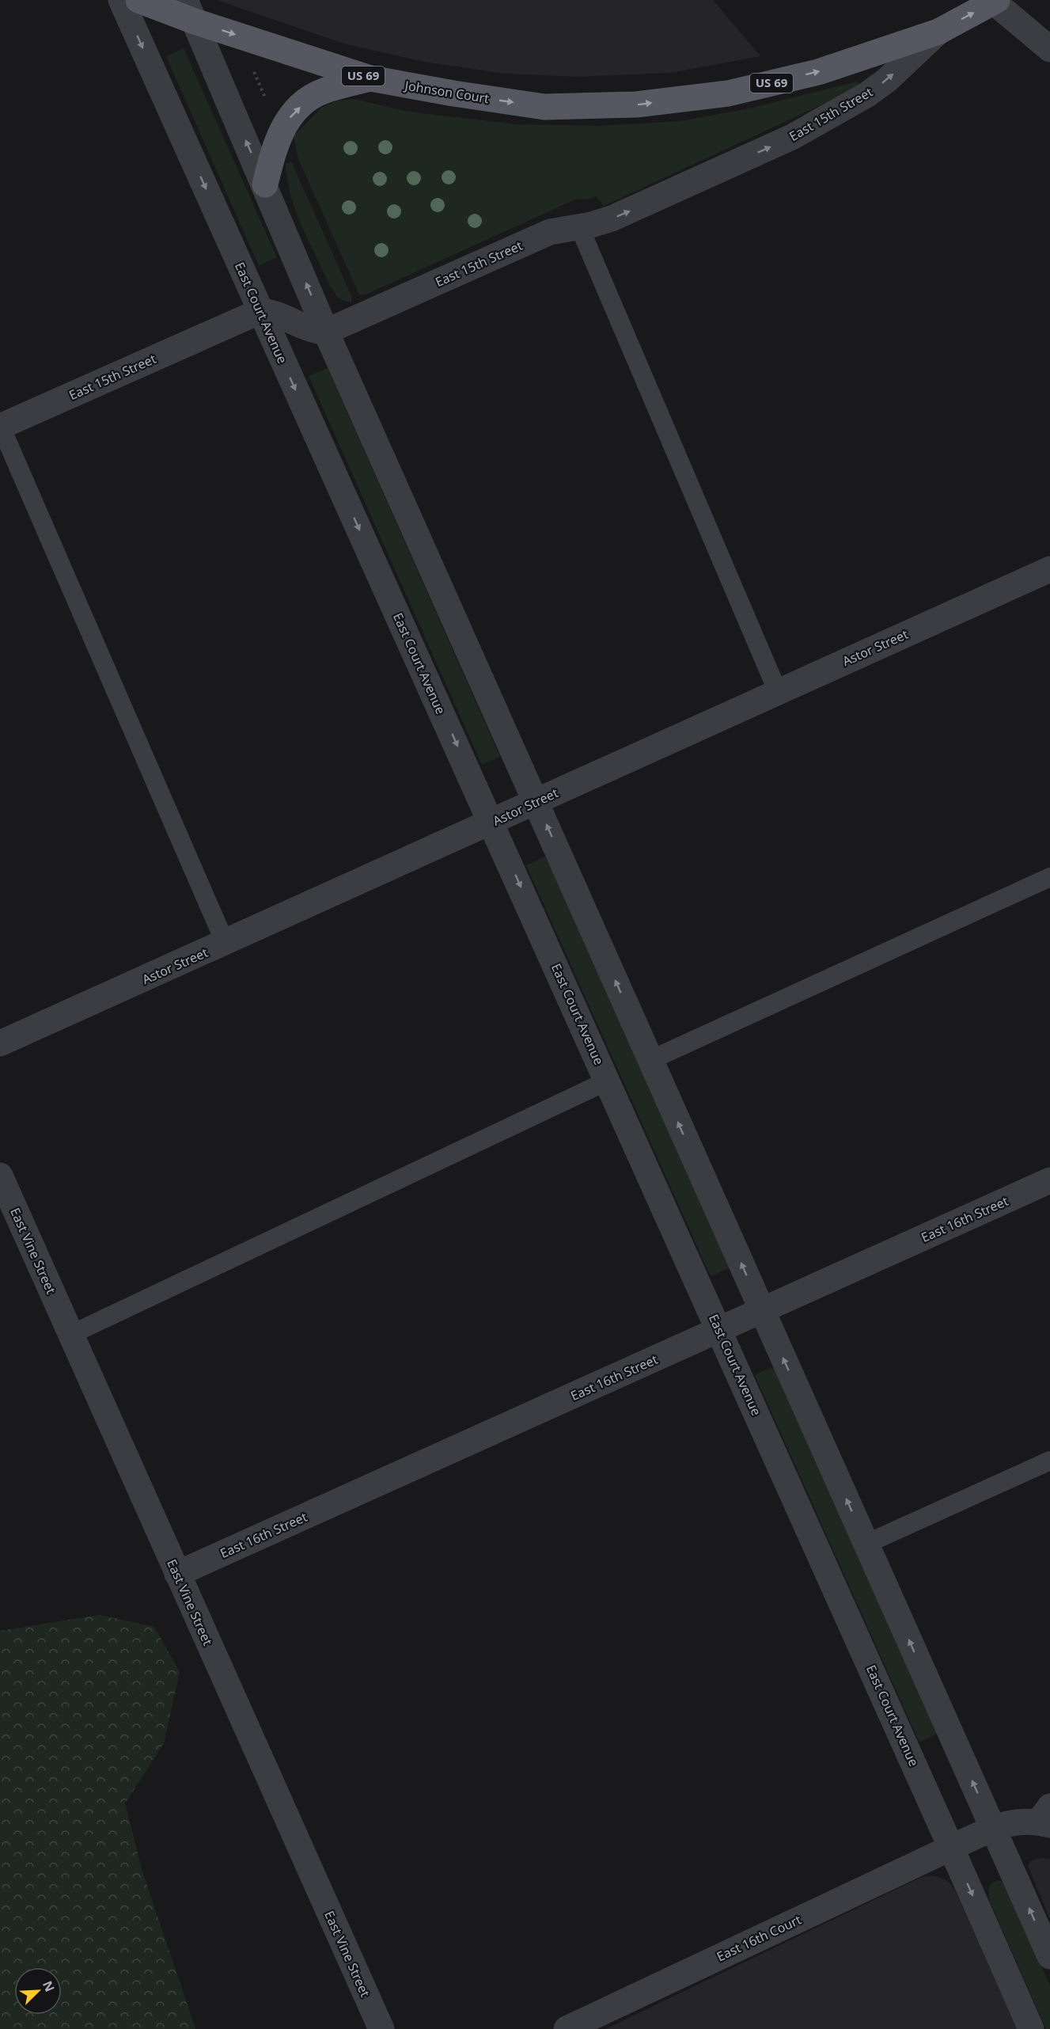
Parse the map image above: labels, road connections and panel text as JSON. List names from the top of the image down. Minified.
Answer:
{"streets":{"main road":["US 69","Johnson Court","East 15th Street"],"street":["East Court Avenue","Astor Street","East 16th Street","East Vine Street","East 16th Court"]},"crossings":[["Johnson Court","East 15th Street"],["East 15th Street","East Court Avenue"],["East Court Avenue","Astor Street"],["East Court Avenue","East 16th Street"],["East Court Avenue","East 16th Court"],["East 16th Street","East Vine Street"]],"one_way":["Johnson Court","East 15th Street"],"north":"top right"}
